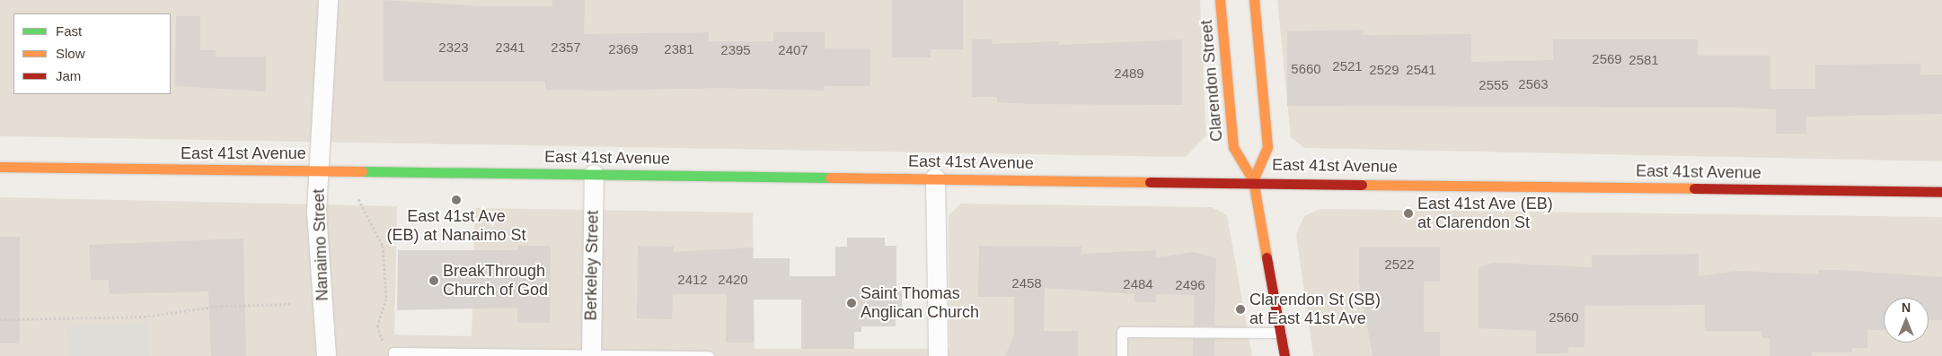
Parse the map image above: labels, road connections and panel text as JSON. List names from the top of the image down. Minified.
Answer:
{"streets":{"main road":["Clarendon Street","East 41st Avenue"],"street":["Nanaimo Street","Berkeley Street"]},"crossings":[["Clarendon Street","East 41st Avenue"],["East 41st Avenue","Nanaimo Street"],["East 41st Avenue","Berkeley Street"]],"places":["East 41st Ave (EB) at Nanaimo St","East 41st Ave (EB) at Clarendon St","BreakThrough Church of God","Saint Thomas Anglican Church","Clarendon St (SB) at East 41st Ave"],"house_numbers":["2323","2341","2357","2369","2381","2395","2407","2569","2581","2521","5660","2529","2541","2489","2563","2555","2522","2412","2420","2458","2484","2496","2560"],"legend":["Fast","Slow","Jam"],"north":"top"}
